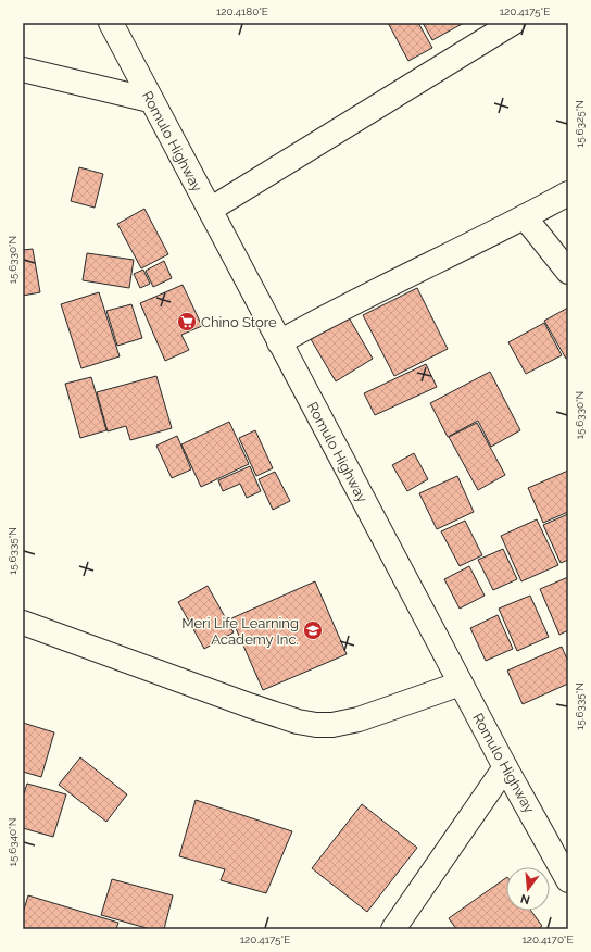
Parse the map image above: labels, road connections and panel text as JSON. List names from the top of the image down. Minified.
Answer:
{"streets":{"main road":["Romulo Highway"]},"places":{"supermarket":["Chino Store"],"school or university":["Meri Life Learning Academy Inc."]},"north":"bottom","coordinates":["120.4180°E","120.4175°E","15.6325°N","15.6330°N","15.6335°N","15.6340°N","120.4170°E"]}
